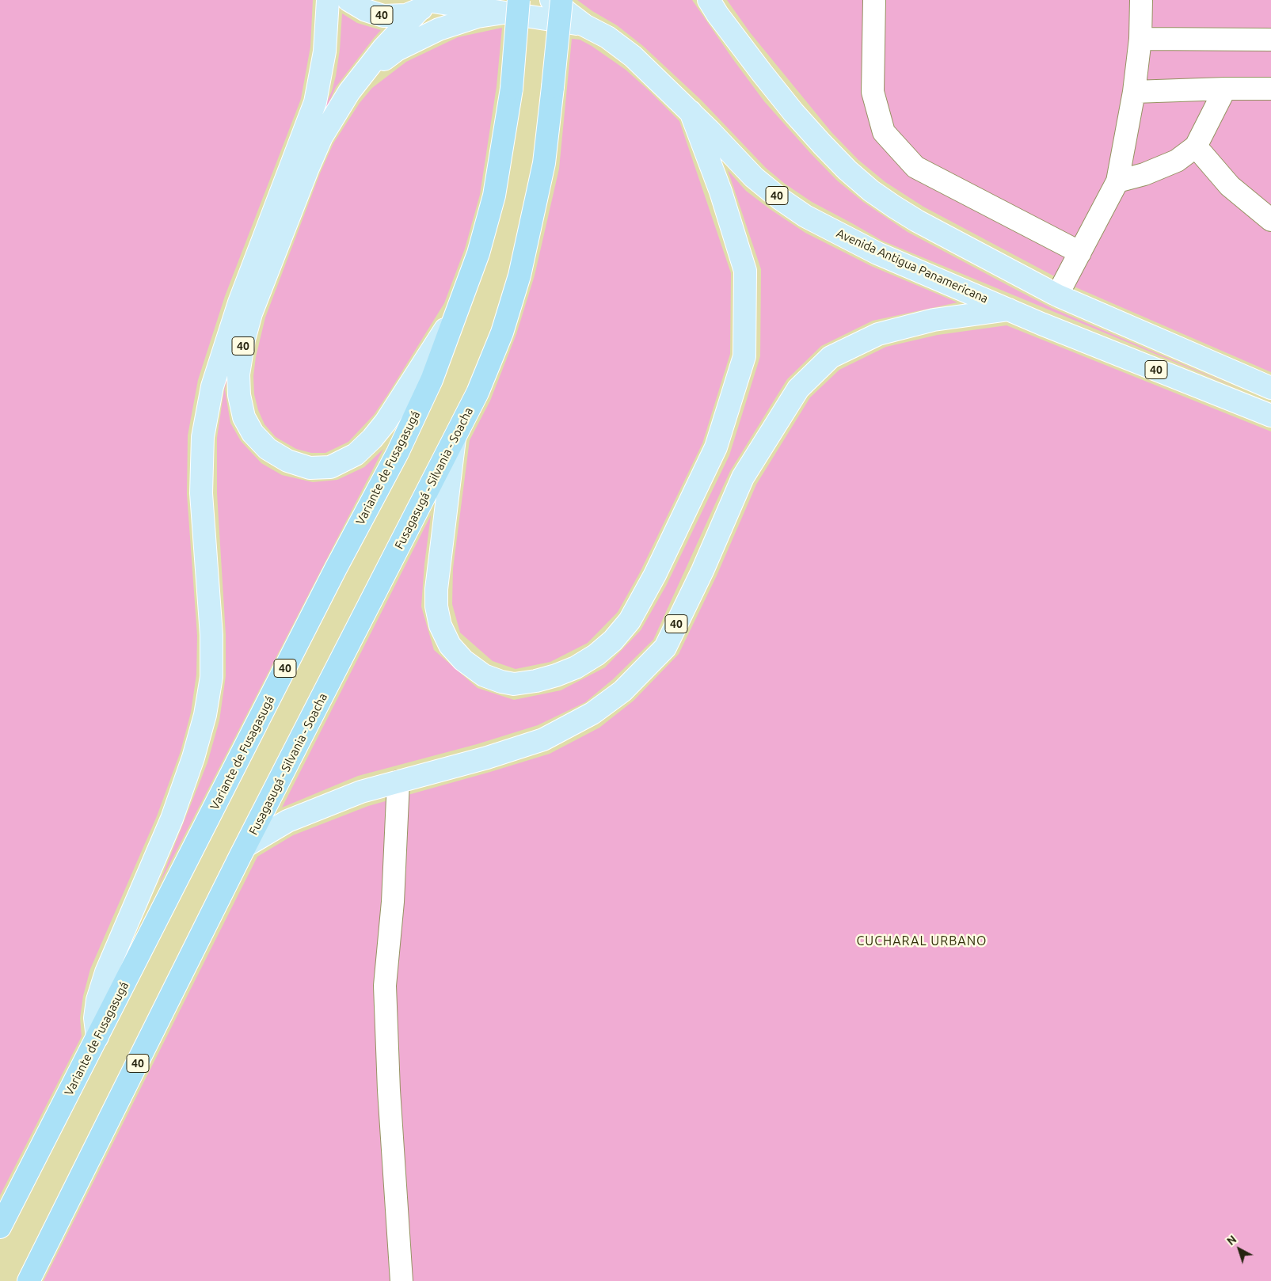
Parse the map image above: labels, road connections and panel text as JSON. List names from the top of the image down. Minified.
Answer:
{"streets":{"highway":["40","Variante de Fusagasugá","Fusagasugá - Silvania - Soacha"],"main road":["Avenida Antigua Panamericana"]},"crossings":[["40","Avenida Antigua Panamericana"],["40","Variante de Fusagasugá"],["40","Fusagasugá - Silvania - Soacha"],["Avenida Antigua Panamericana","Variante de Fusagasugá"]],"districts":["CUCHARAL URBANO"],"north":"top left"}
